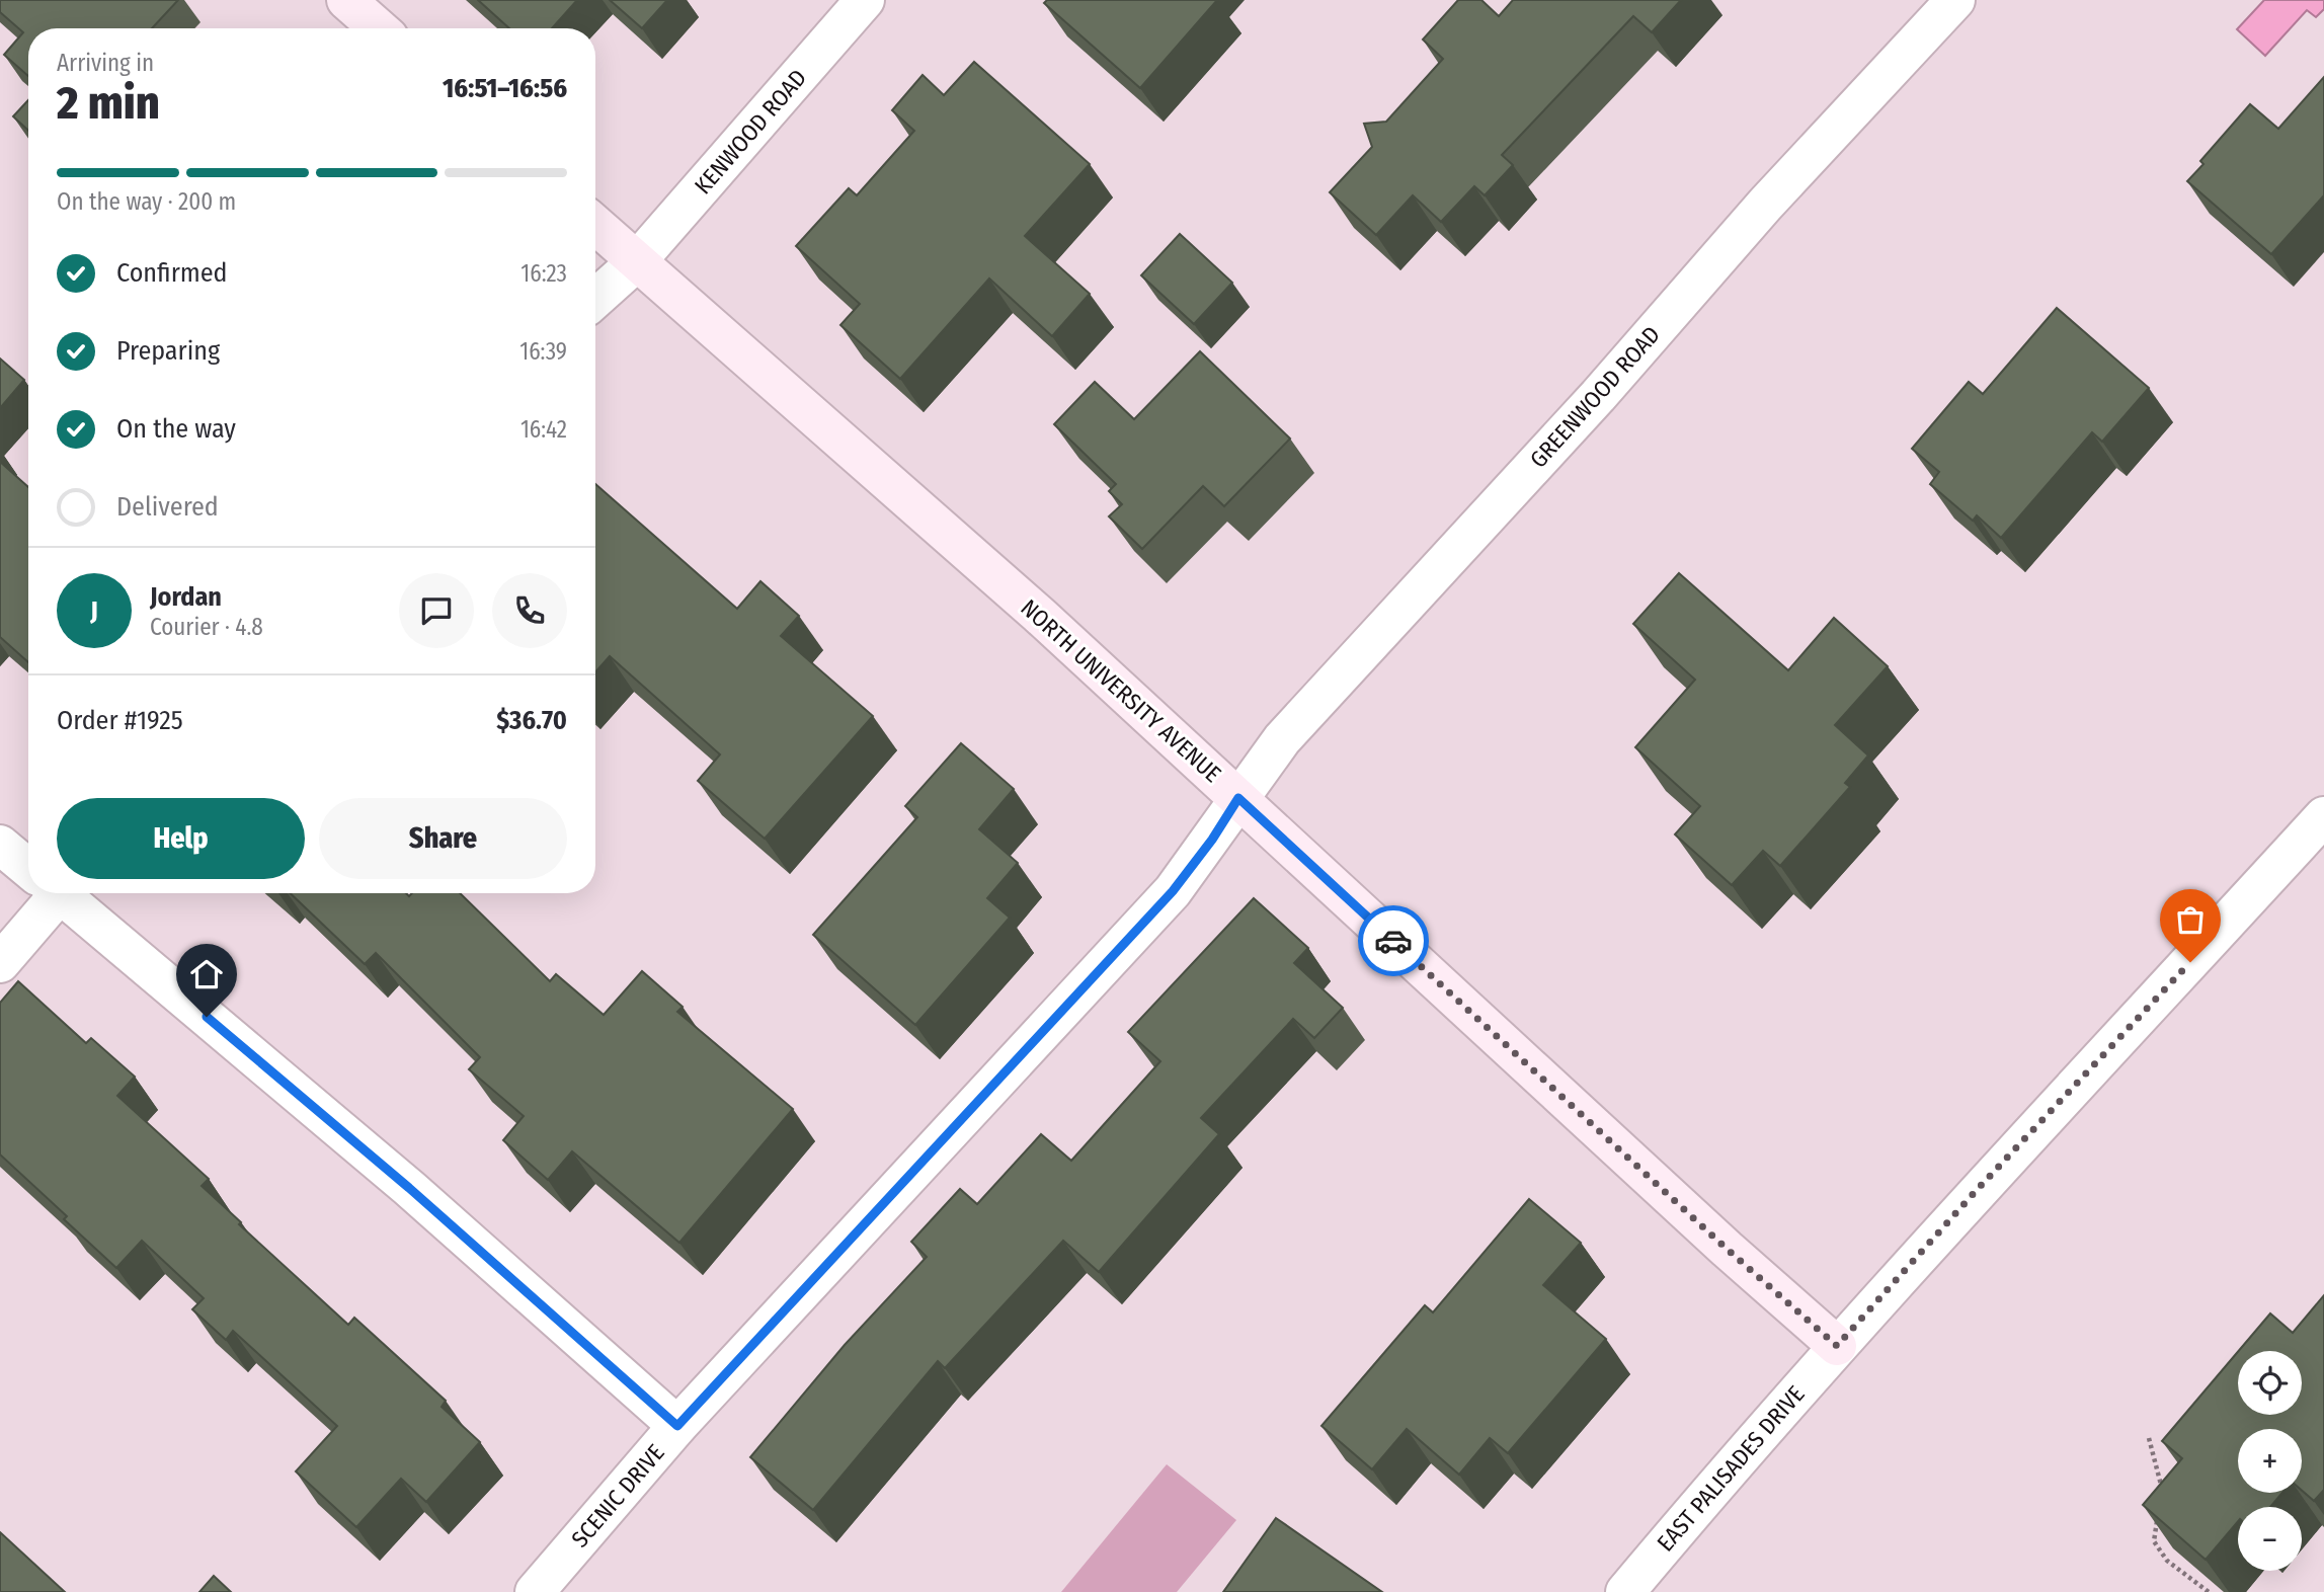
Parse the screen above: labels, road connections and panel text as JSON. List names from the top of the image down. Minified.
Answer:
{"streets":{"street":["KENWOOD ROAD","GREENWOOD ROAD","NORTH UNIVERSITY AVENUE","EAST PALISADES DRIVE","SCENIC DRIVE"]},"crossings":[["KENWOOD ROAD","NORTH UNIVERSITY AVENUE"],["GREENWOOD ROAD","NORTH UNIVERSITY AVENUE"],["GREENWOOD ROAD","SCENIC DRIVE"],["NORTH UNIVERSITY AVENUE","EAST PALISADES DRIVE"],["NORTH UNIVERSITY AVENUE","SCENIC DRIVE"]],"page":{"heading":["2 min","Arriving in","16:51–16:56"],"panel":["Jordan","Courier · 4.8","Order #1925","$36.70"],"bar":"On the way · 200 m","list":[["Confirmed","16:23"],["Preparing","16:39"],["On the way","16:42"],"Delivered"],"round":"J","buttons":["Help","Share"],"map_buttons":["+","−"]}}
